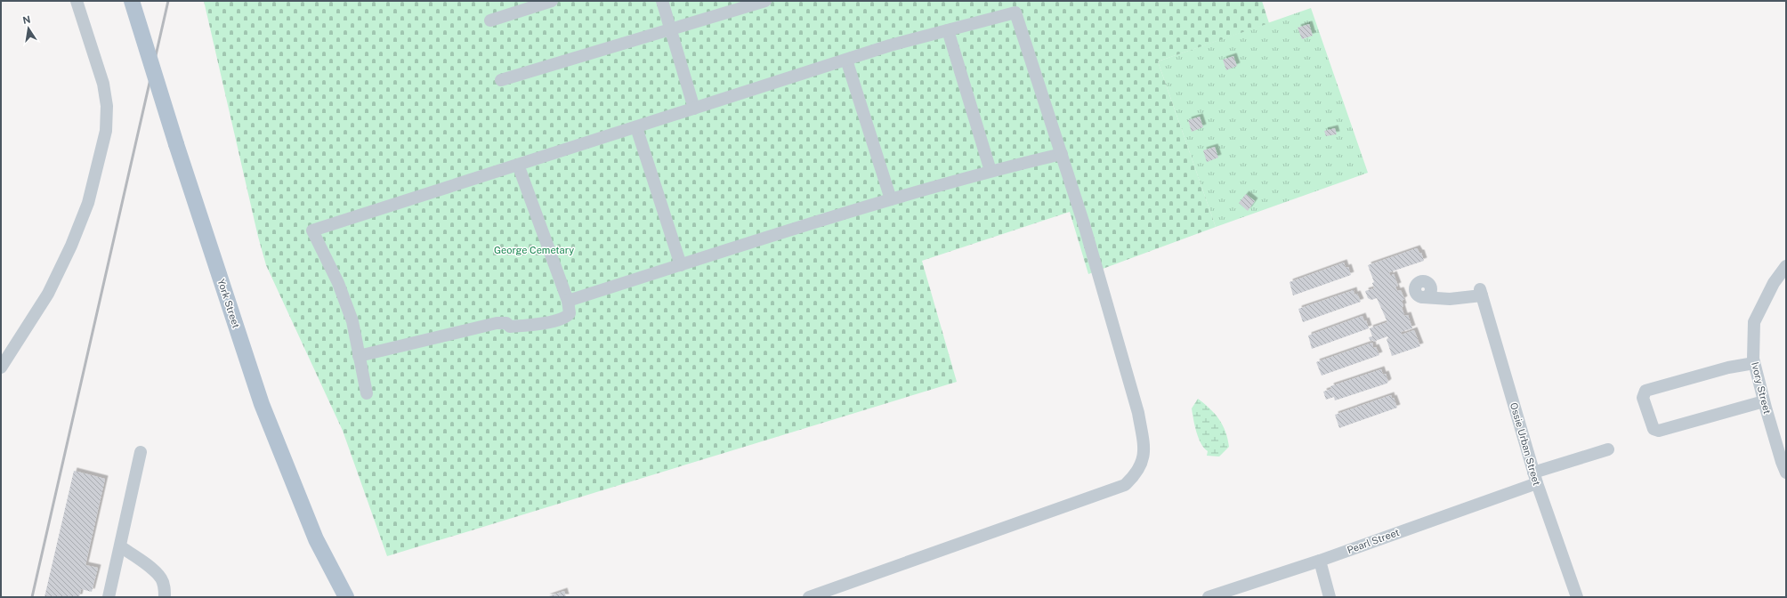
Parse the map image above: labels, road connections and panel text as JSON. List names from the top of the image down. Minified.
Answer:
{"streets":{"main road":["York Street"],"street":["Ivory Street","Ossie Urban Street","Pearl Street"]},"crossings":[["Ossie Urban Street","Pearl Street"]],"parks":["George Cemetary"],"north":"top"}
